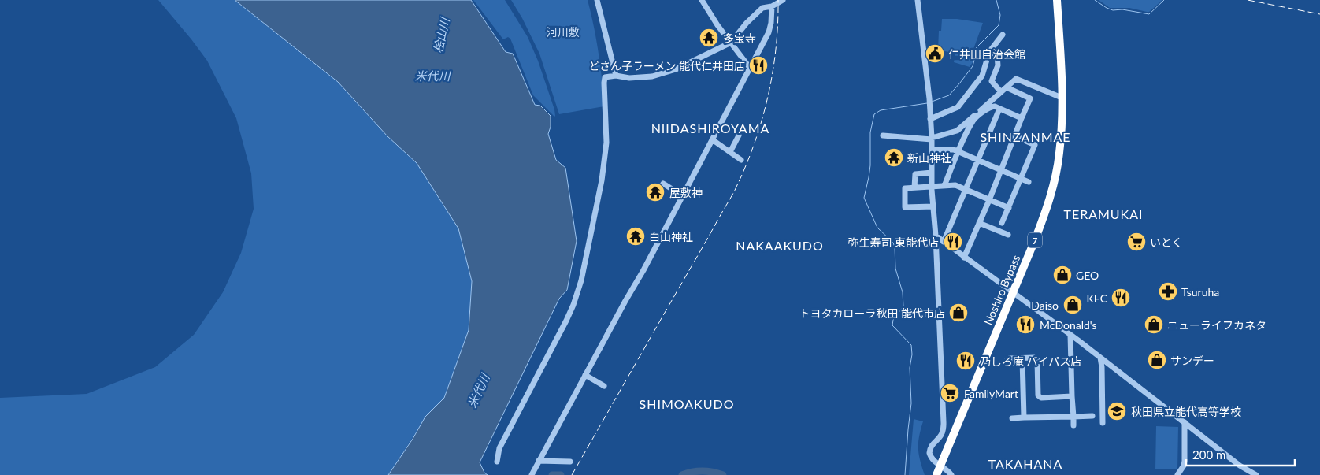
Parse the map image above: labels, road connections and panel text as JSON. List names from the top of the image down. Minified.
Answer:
{"streets":{"highway":["7","Noshiro Bypass"]},"crossings":[["7","Noshiro Bypass"]],"districts":["NIIDASHIROYAMA","SHINZANMAE","TERAMUKAI","NAKAAKUDO","SHIMOAKUDO","TAKAHANA"],"water":["桧山川","米代川"],"parks":["河川敷"],"places":{"temple":["多宝寺","新山神社","屋敷神","白山神社"],"public building":["仁井田自治会館"],"restaurant":["どさん子ラーメン 能代仁井田店","弥生寿司 東能代店","KFC","McDonald's","乃しろ庵 バイパス店"],"supermarket":["いとく","FamilyMart"],"shop":["GEO","Daiso","トヨタカローラ秋田 能代市店","ニューライフカネタ","サンデー"],"pharmacy":["Tsuruha"],"school or university":["秋田県立能代高等学校"]},"scale_bar":"200 m"}
